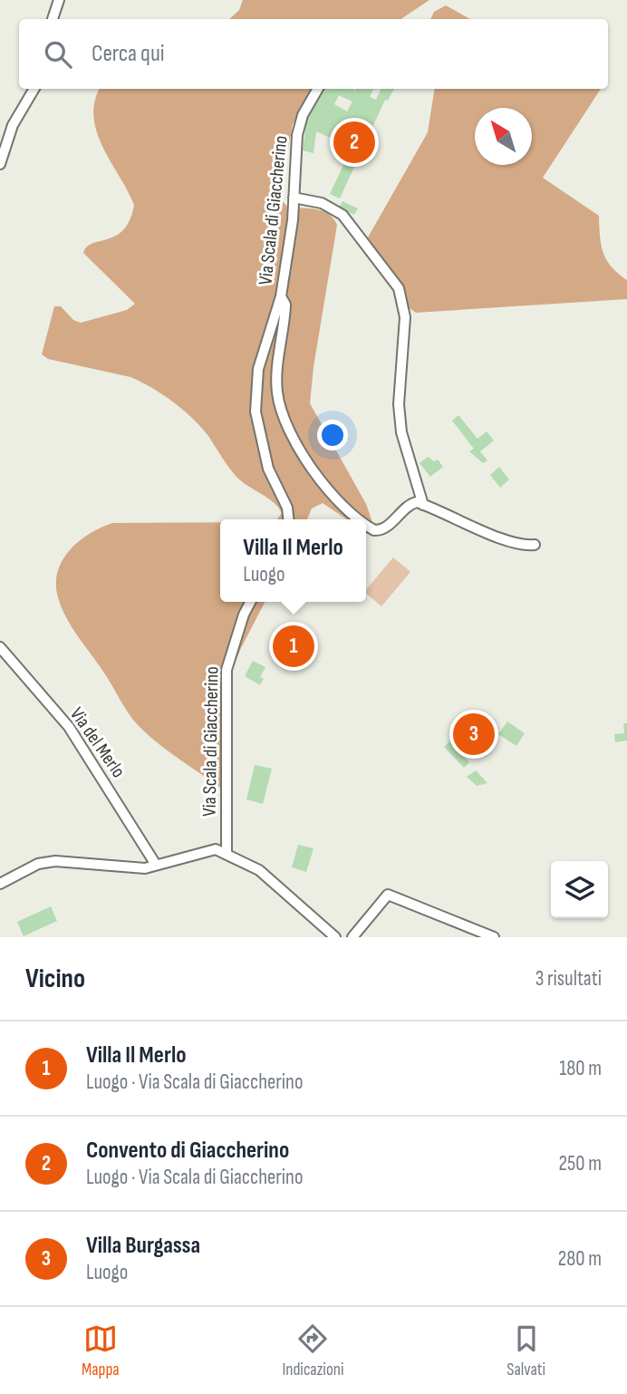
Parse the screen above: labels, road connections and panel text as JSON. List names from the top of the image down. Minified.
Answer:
{"streets":{"street":["Via Scala di Giaccherino","Via del Merlo"]},"north":"top left","page":{"search":"Cerca qui","pins":["2","1","3"],"popup":["Villa Il Merlo","Luogo"],"heading":["Vicino","3 risultati"],"list":[{"mark":"1","name":"Villa Il Merlo","note":"Luogo · Via Scala di Giaccherino","value":"180 m"},{"mark":"2","name":"Convento di Giaccherino","note":"Luogo · Via Scala di Giaccherino","value":"250 m"},{"mark":"3","name":"Villa Burgassa","note":"Luogo","value":"280 m"}],"nav":["Mappa","Indicazioni","Salvati"]}}
